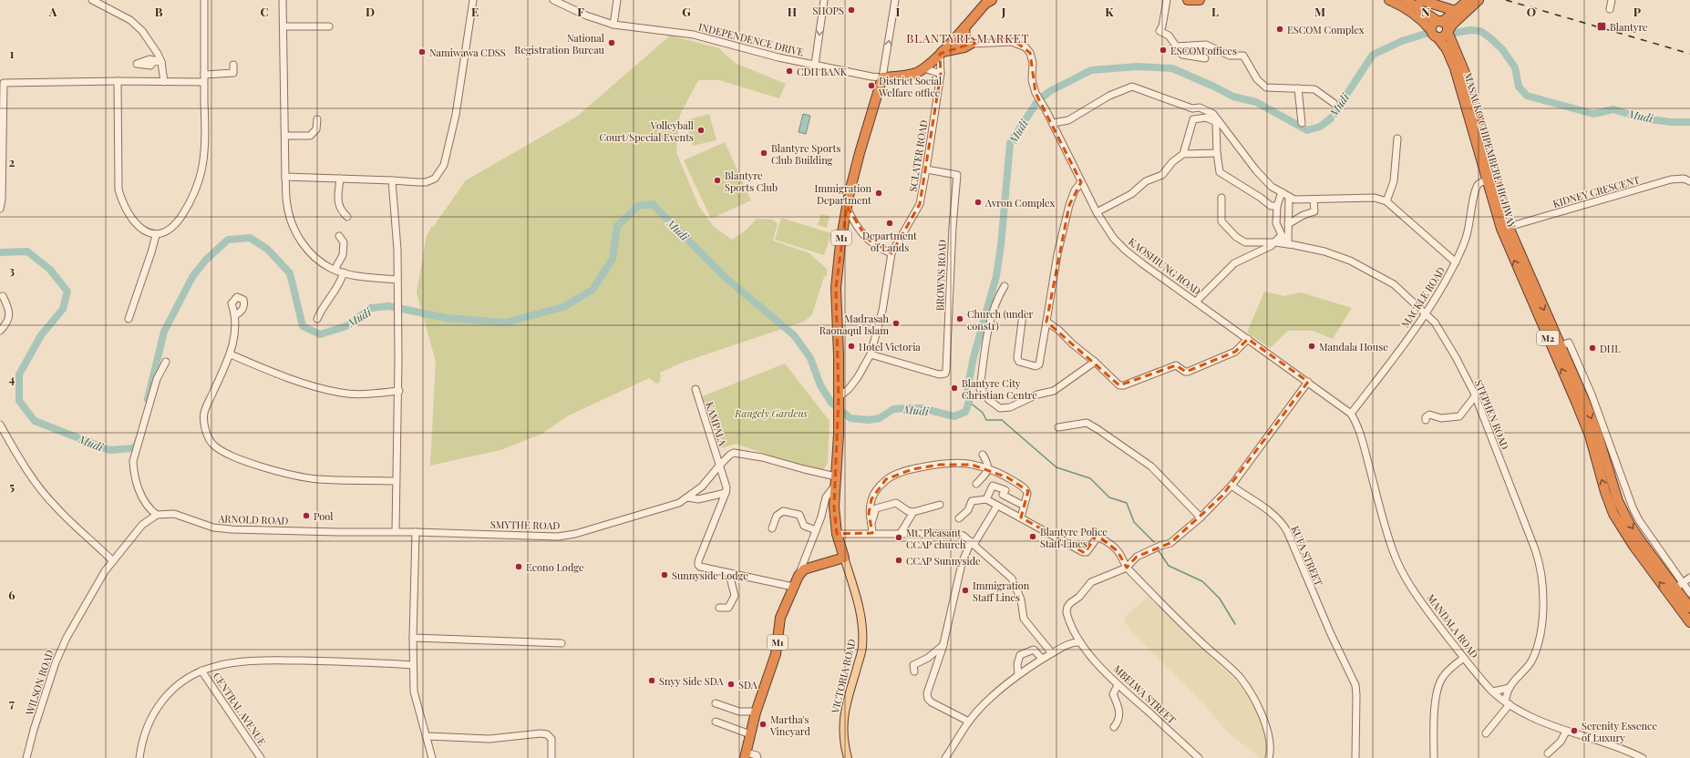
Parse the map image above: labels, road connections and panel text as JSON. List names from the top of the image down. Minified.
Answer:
{"streets":{"highway":["MASAUKO CHIPEMBERE HIGHWAY","M1","M2"],"main road":["VICTORIA ROAD"],"street":["INDEPENDENCE DRIVE","SCLATER ROAD","KIDNEY CRESCENT","KAOSHIUNG ROAD","BROWNS ROAD","MACKLE ROAD","STEPHEN ROAD","KAMPALA","ARNOLD ROAD","SMYTHE ROAD","KUFA STREET","MANDALA ROAD","WILSON ROAD","MBELWA STREET","CENTRAL AVENUE"]},"crossings":[["INDEPENDENCE DRIVE","M1"],["MASAUKO CHIPEMBERE HIGHWAY","KIDNEY CRESCENT"],["MASAUKO CHIPEMBERE HIGHWAY","MACKLE ROAD"],["SCLATER ROAD","BROWNS ROAD"],["M1","SMYTHE ROAD"],["M1","VICTORIA ROAD"],["KAOSHIUNG ROAD","MACKLE ROAD"],["KAOSHIUNG ROAD","MANDALA ROAD"],["MACKLE ROAD","STEPHEN ROAD"],["MACKLE ROAD","MANDALA ROAD"],["STEPHEN ROAD","MANDALA ROAD"],["KAMPALA","SMYTHE ROAD"],["ARNOLD ROAD","SMYTHE ROAD"]],"districts":["BLANTYRE MARKET"],"water":["Mudi"],"parks":["Rangely Gardens"],"places":{"other":["SHOPS","ESCOM Complex","National Registration Bureau","ESCOM offices","Namiwawa CDSS","CDH BANK","District Social Welfare office","Volleyball Court/Special Events","Blantyre Sports Club Building","Blantyre Sports Club","Immigration Department","Avron Complex","Department of Lands","Church (under constr)","Madrasah Raonaqul Islam","Hotel Victoria","Mandala House","DHL","Blantyre City Christian Centre","Pool","Blantyre Police Staff Lines","Mt. Pleasant CCAP church","CCAP Sunnyside","Econo Lodge","Sunnyside Lodge","Immigration Staff Lines","Snyy Side SDA","SDA","Martha's Vineyard","Serenity Essence of Luxury"],"transit":["Blantyre"]},"grid":{"columns":["A","B","C","D","E","F","G","H","I","J","K","L","M","N","O","P"],"rows":["1","2","3","4","5","6","7"]}}
